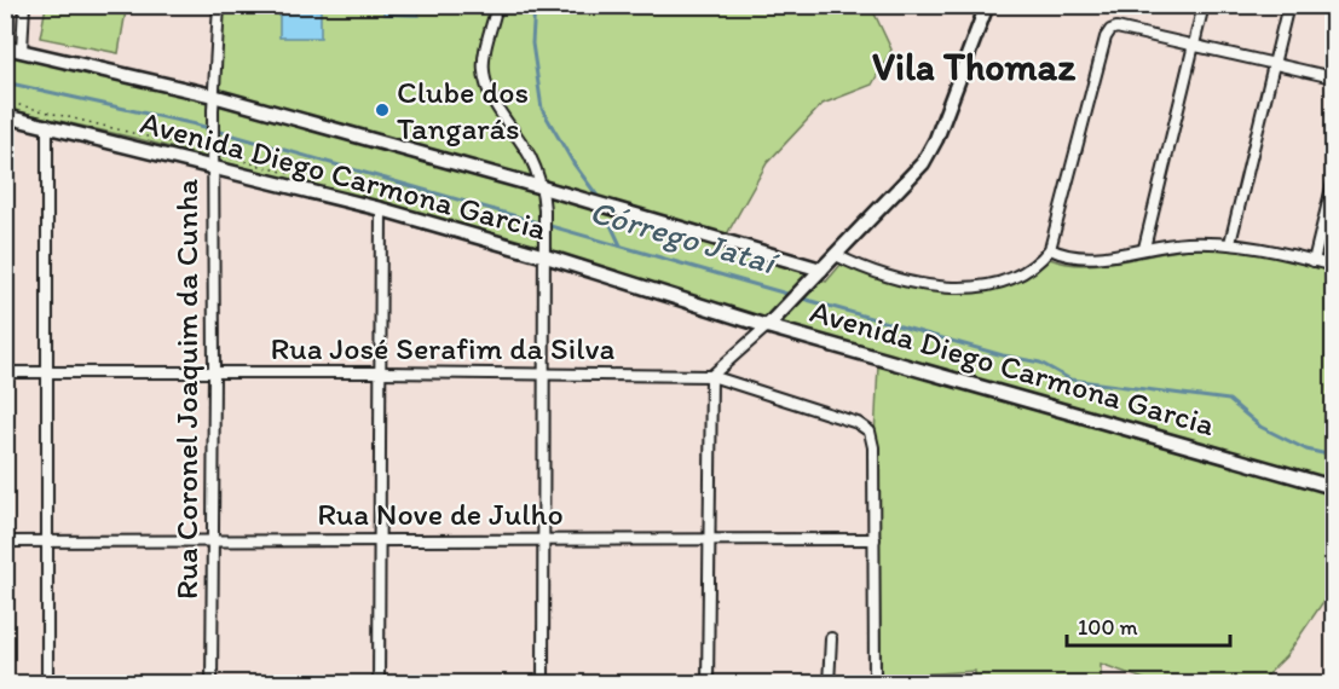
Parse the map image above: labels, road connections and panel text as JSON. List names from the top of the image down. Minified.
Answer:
{"streets":{"main road":["Avenida Diego Carmona Garcia"],"street":["Rua José Serafim da Silva","Rua Coronel Joaquim da Cunha","Rua Nove de Julho"]},"crossings":[["Avenida Diego Carmona Garcia","Rua Coronel Joaquim da Cunha"],["Rua José Serafim da Silva","Rua Coronel Joaquim da Cunha"],["Rua José Serafim da Silva","Rua Nove de Julho"],["Rua Coronel Joaquim da Cunha","Rua Nove de Julho"]],"districts":["Vila Thomaz"],"water":["Córrego Jataí"],"places":["Clube dos Tangarás"],"scale_bar":"100 m"}
